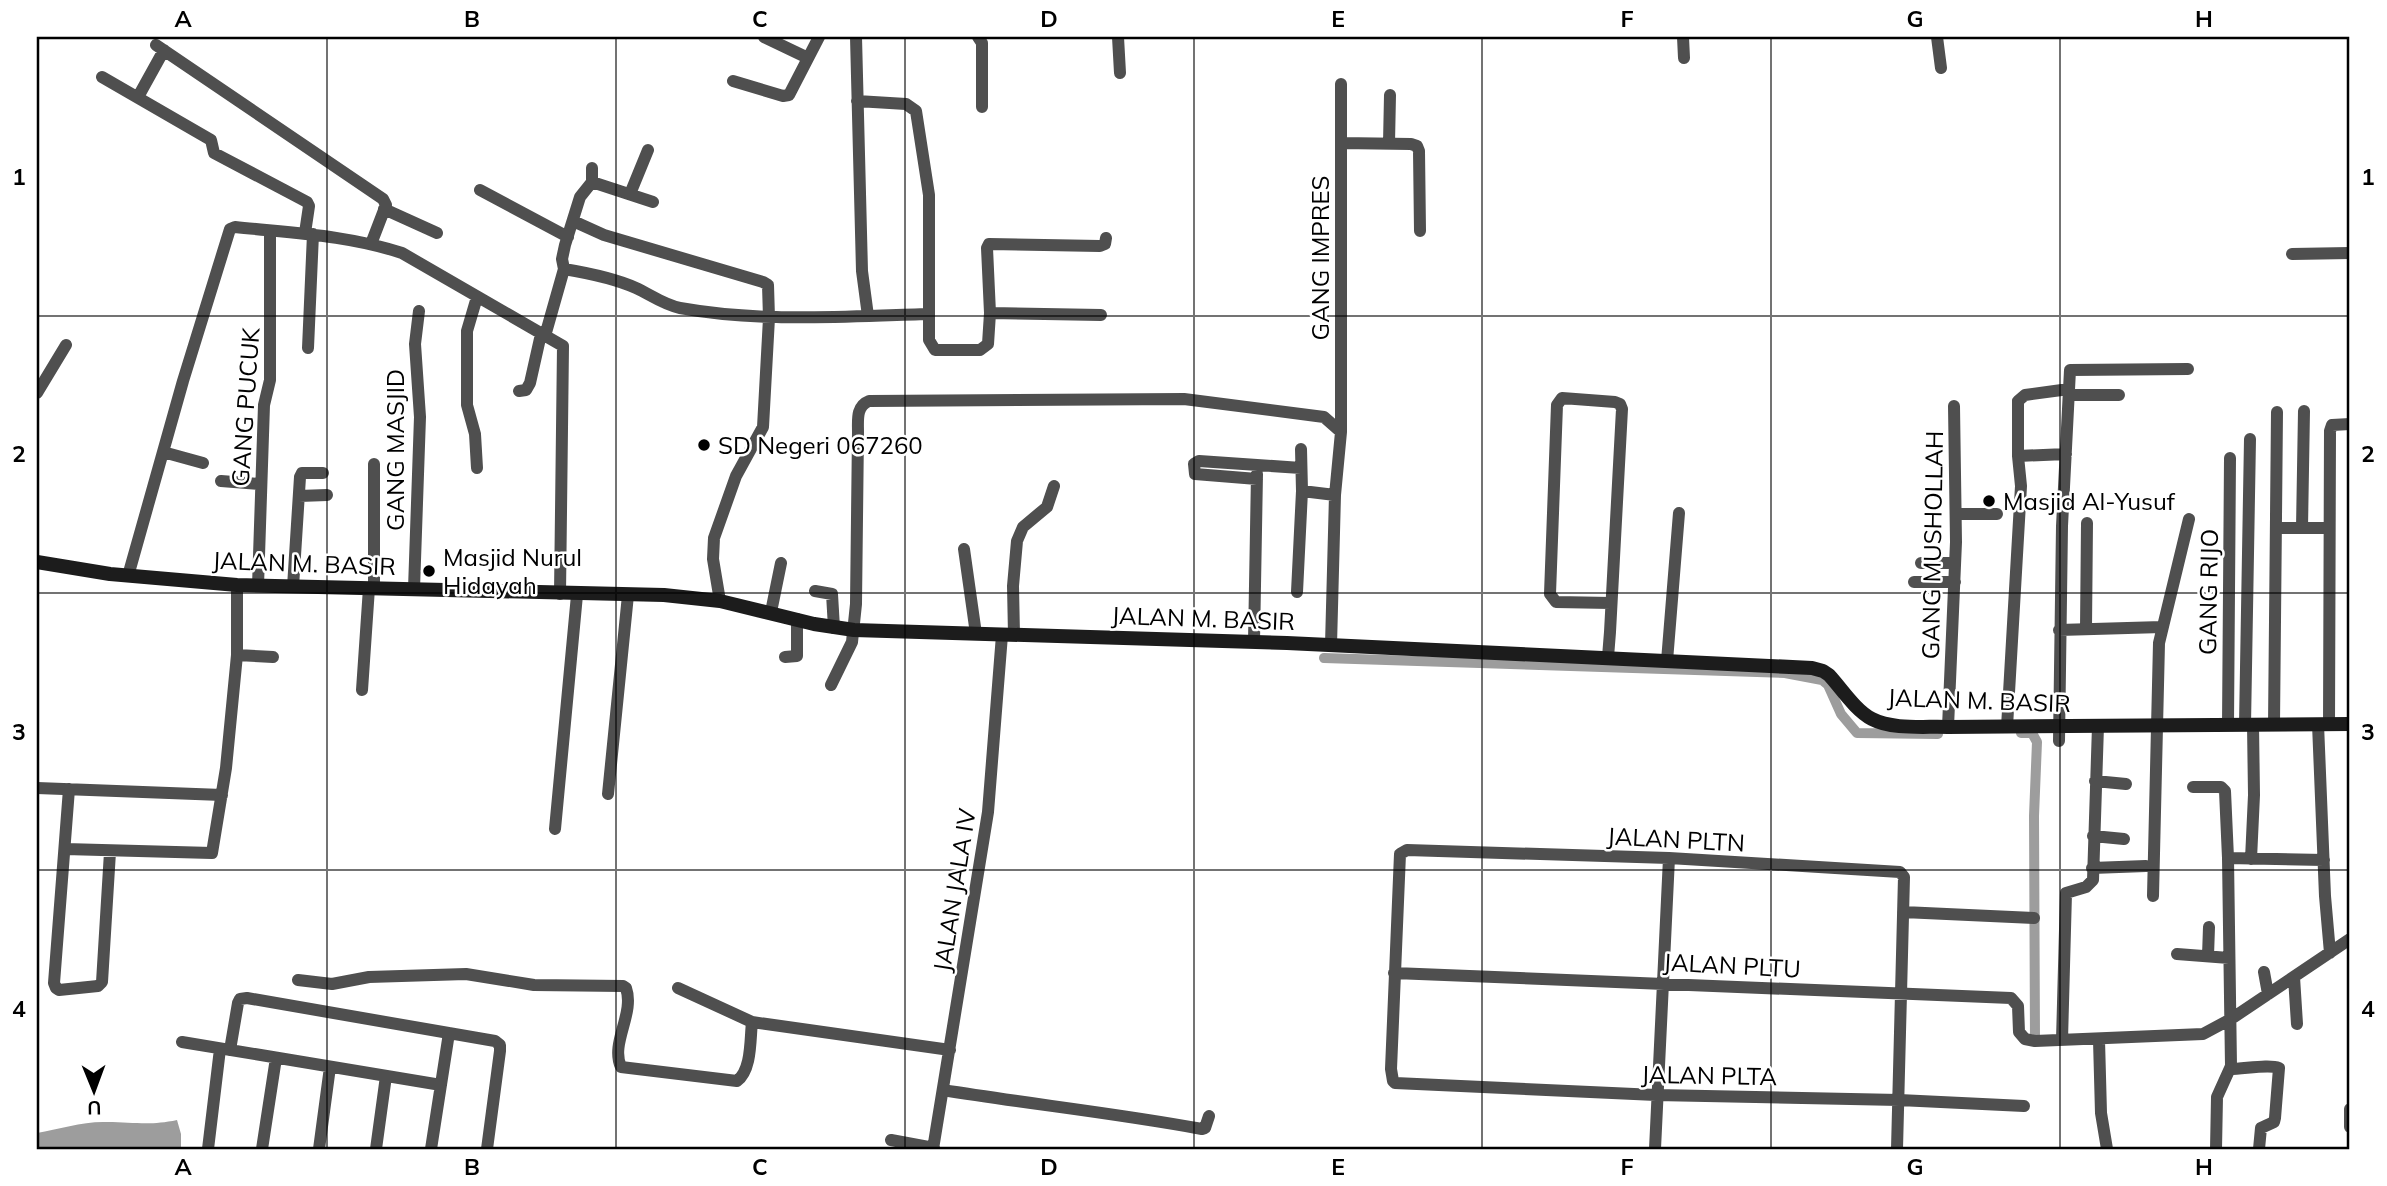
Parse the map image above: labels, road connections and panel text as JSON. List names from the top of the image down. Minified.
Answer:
{"streets":{"main road":["JALAN M. BASIR"],"street":["GANG IMPRES","GANG PUCUK","GANG MASJID","GANG MUSHOLLAH","GANG RIJO","JALAN PLTN","JALAN JALA IV","JALAN PLTU","JALAN PLTA"]},"crossings":[["GANG IMPRES","JALAN M. BASIR"],["GANG PUCUK","JALAN M. BASIR"],["GANG MASJID","JALAN M. BASIR"],["GANG MUSHOLLAH","JALAN M. BASIR"],["JALAN M. BASIR","GANG RIJO"],["JALAN M. BASIR","JALAN JALA IV"],["JALAN PLTN","JALAN PLTU"],["JALAN PLTN","JALAN PLTA"]],"places":["SD Negeri 067260","Masjid Al-Yusuf","Masjid Nurul Hidayah"],"north":"bottom","grid":{"columns":["A","B","C","D","E","F","G","H"],"rows":["1","2","3","4"]}}
